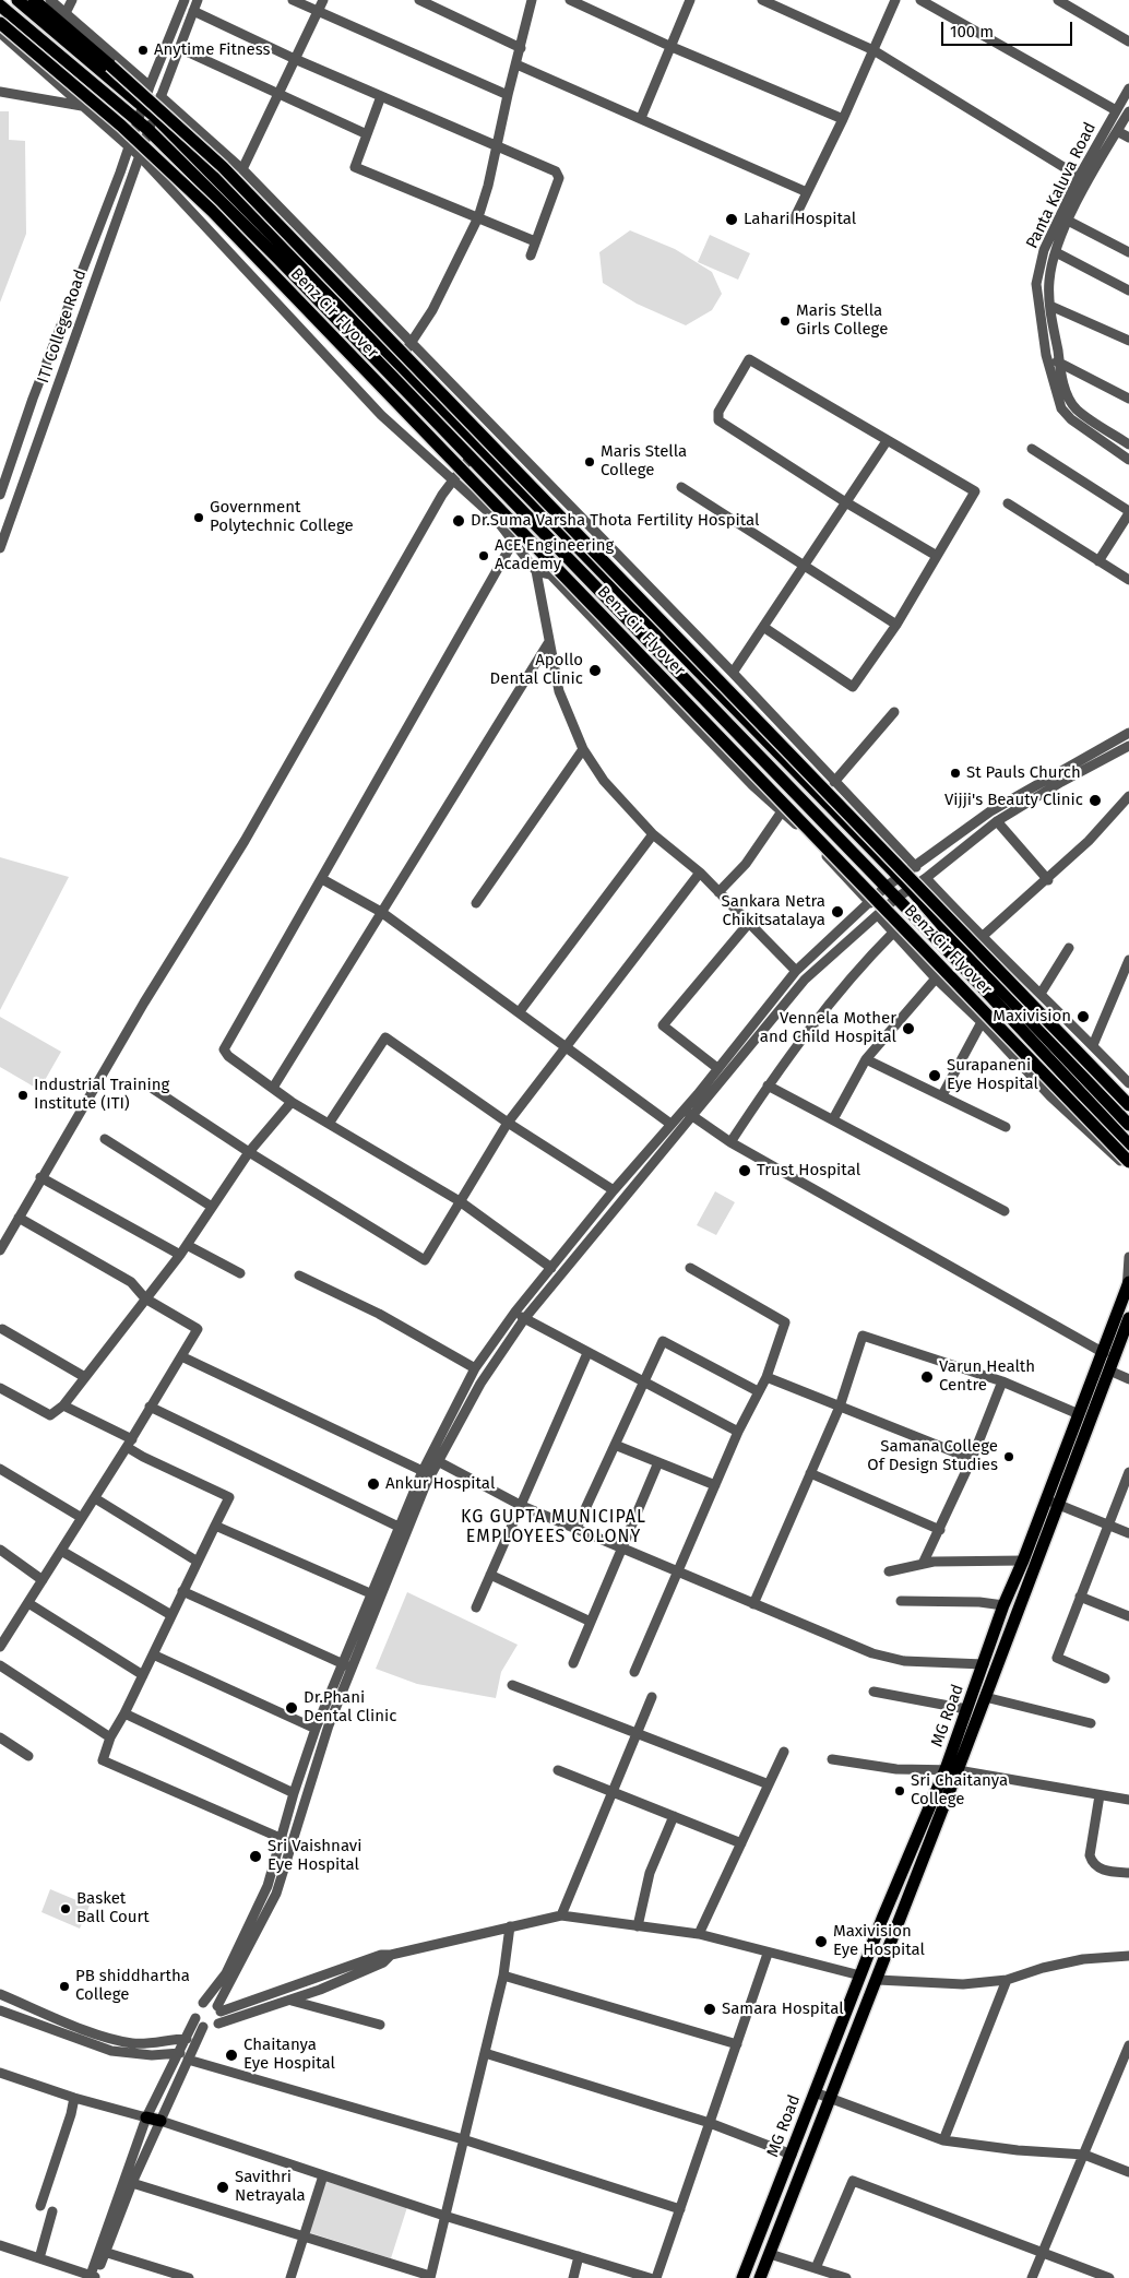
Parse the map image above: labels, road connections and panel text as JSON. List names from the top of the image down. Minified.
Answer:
{"streets":{"main road":["Benz Cir Flyover","MG Road"],"street":["Panta Kaluva Road","ITI College Road"]},"districts":["KG GUPTA MUNICIPAL EMPLOYEES COLONY"],"places":["Anytime Fitness","Lahari Hospital","Maris Stella Girls College","Maris Stella College","Government Polytechnic College","Dr.Suma Varsha Thota Fertility Hospital","ACE Engineering Academy","Apollo Dental Clinic","St Pauls Church","Vijji's Beauty Clinic","Sankara Netra Chikitsatalaya","Maxivision","Vennela Mother and Child Hospital","Surapaneni Eye Hospital","Industrial Training Institute (ITI)","Trust Hospital","Varun Health Centre","Samana College Of Design Studies","Ankur Hospital","Dr.Phani Dental Clinic","Sri Chaitanya College","Sri Vaishnavi Eye Hospital","Basket Ball Court","Maxivision Eye Hospital","PB shiddhartha College","Samara Hospital","Chaitanya Eye Hospital","Savithri Netrayala"],"scale_bar":"100 m"}
